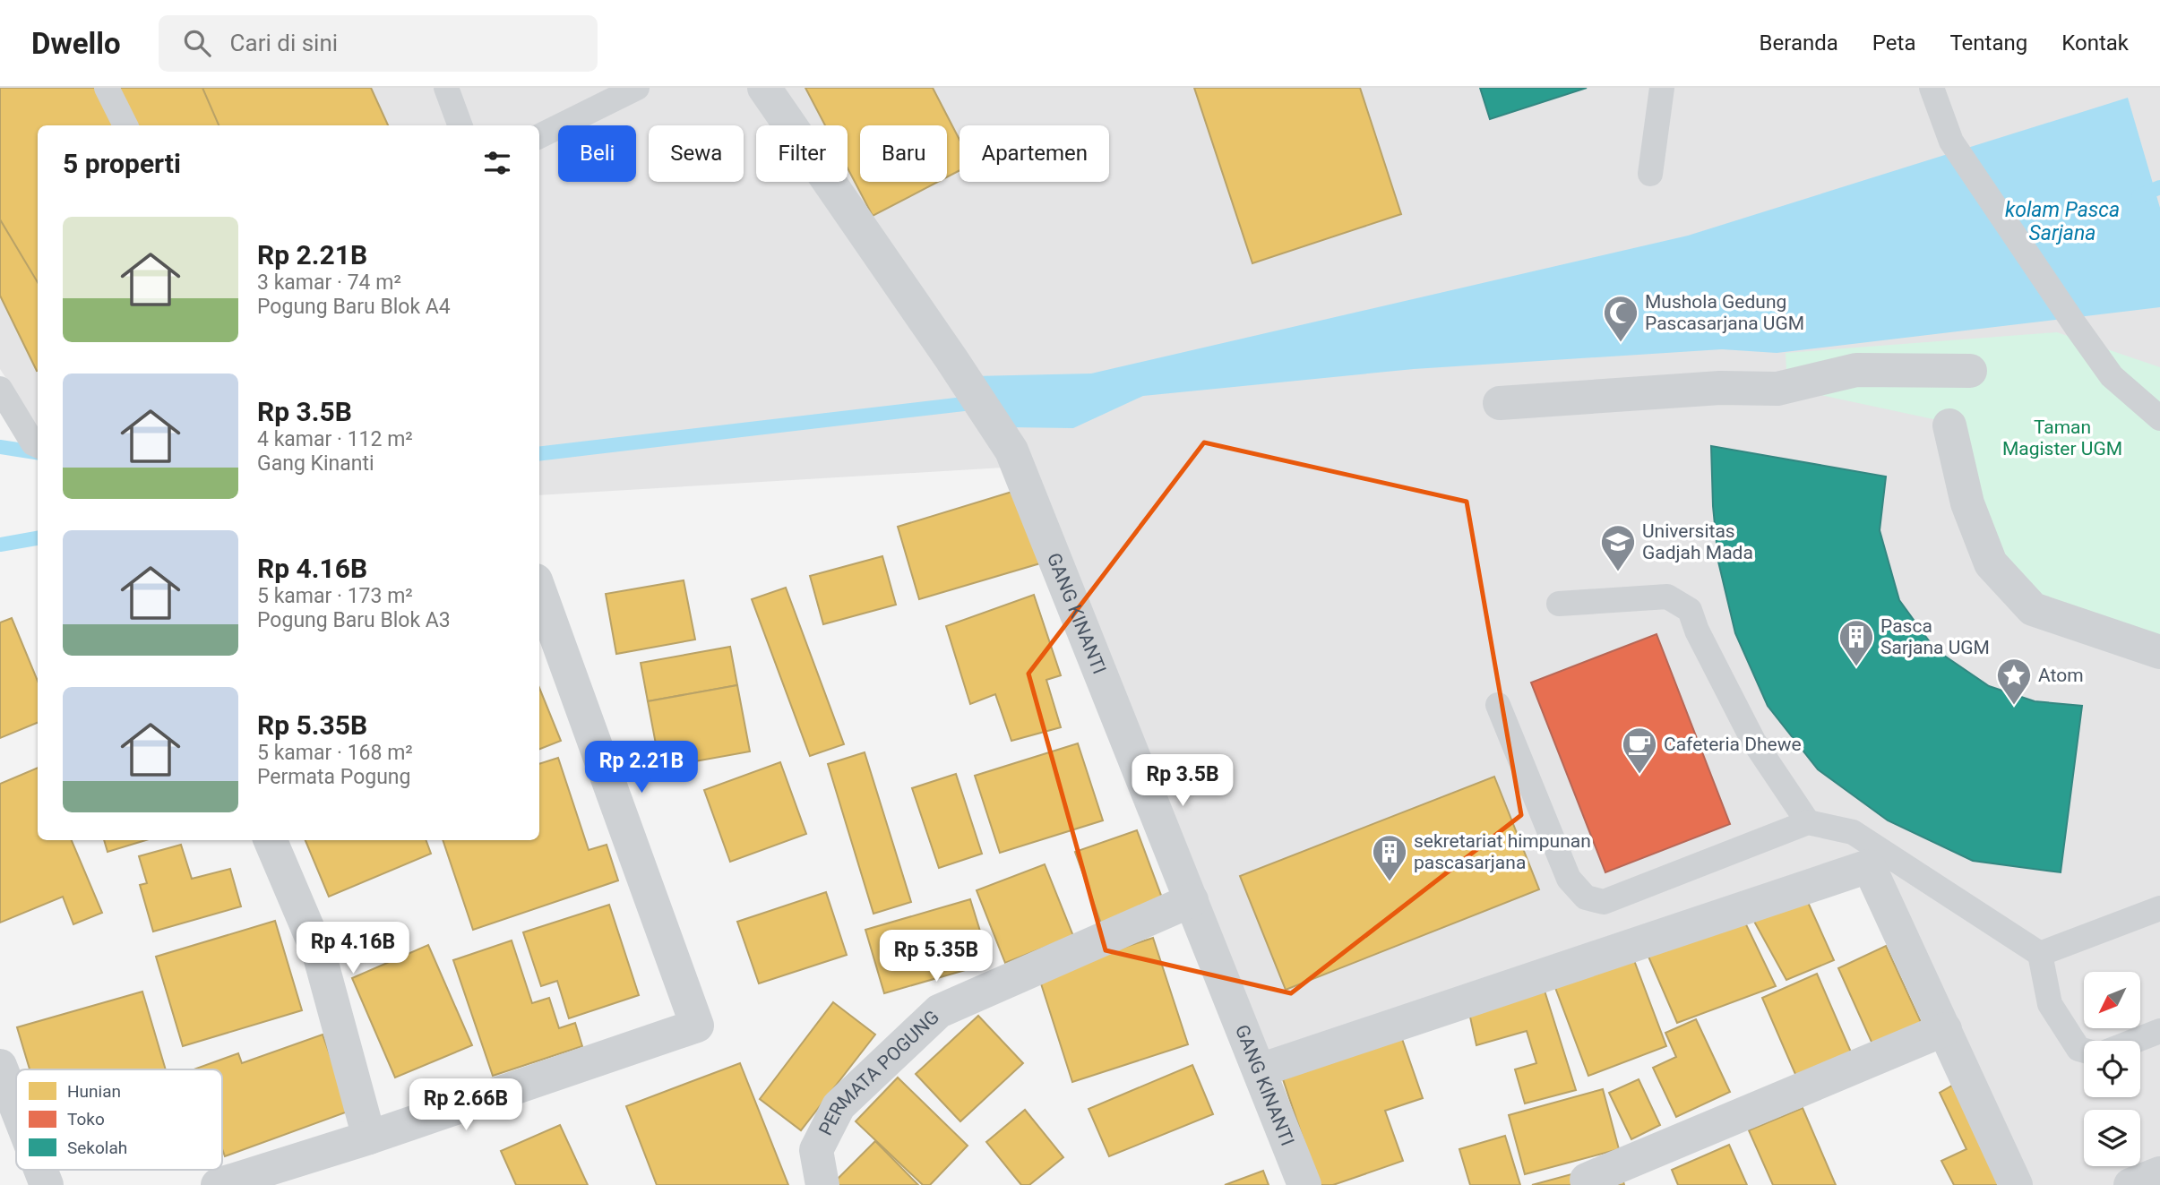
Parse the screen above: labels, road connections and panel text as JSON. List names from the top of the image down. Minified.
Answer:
{"streets":{"street":["GANG KINANTI","PERMATA POGUNG"]},"crossings":[["GANG KINANTI","PERMATA POGUNG"]],"water":["kolam Pasca Sarjana"],"parks":["Taman Magister UGM"],"places":{"mosque":["Mushola Gedung Pascasarjana UGM"],"school or university":["Universitas Gadjah Mada"],"building":["Pasca Sarjana UGM","sekretariat himpunan pascasarjana"],"place":["Atom"],"cafe":["Cafeteria Dhewe"]},"legend":["Hunian","Toko","Sekolah"],"north":"bottom left","page":{"header":"Dwello","search":"Cari di sini","nav":["Beranda","Peta","Tentang","Kontak"],"chip":["Beli","Sewa","Filter","Baru","Apartemen"],"heading":"5 properti","list":[{"name":"Rp 2.21B","note":"3 kamar · 74 m² · Pogung Baru Blok A4"},{"name":"Rp 3.5B","note":"4 kamar · 112 m² · Gang Kinanti"},{"name":"Rp 4.16B","note":"5 kamar · 173 m² · Pogung Baru Blok A3"},{"name":"Rp 5.35B","note":"5 kamar · 168 m² · Permata Pogung"}],"price":["Rp 2.21B","Rp 3.5B","Rp 4.16B","Rp 5.35B","Rp 2.66B"]}}
